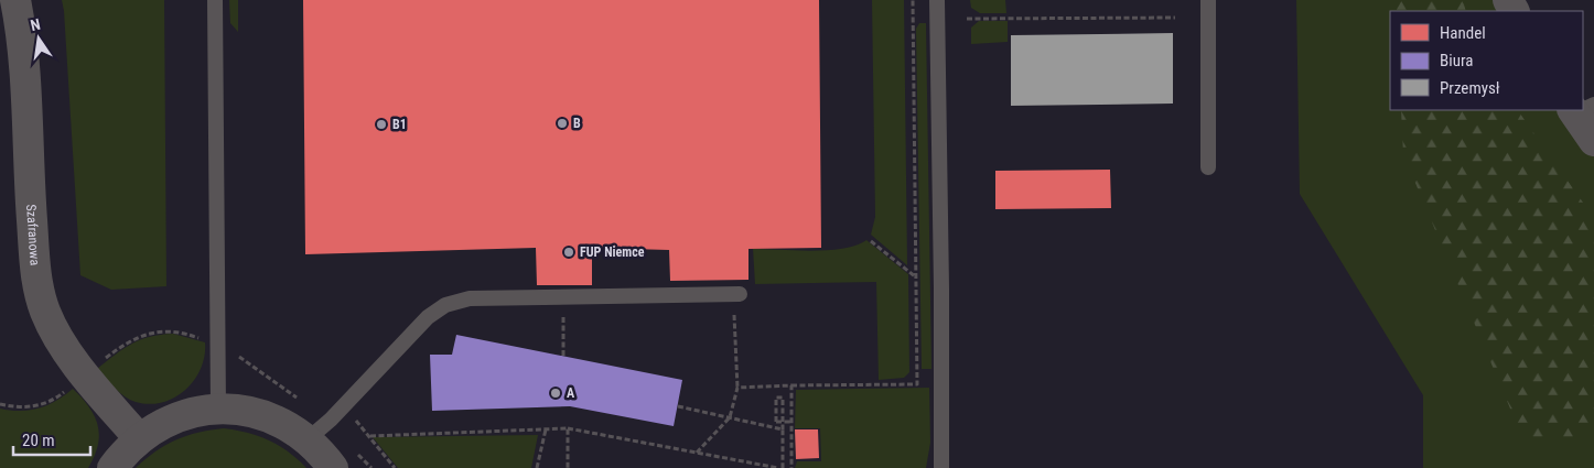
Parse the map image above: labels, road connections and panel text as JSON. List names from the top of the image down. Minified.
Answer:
{"streets":{"street":["Szafranowa"]},"places":["B","B1","FUP Niemce","A"],"legend":["Handel","Biura","Przemysł"],"scale_bar":"20 m","north":"top"}
